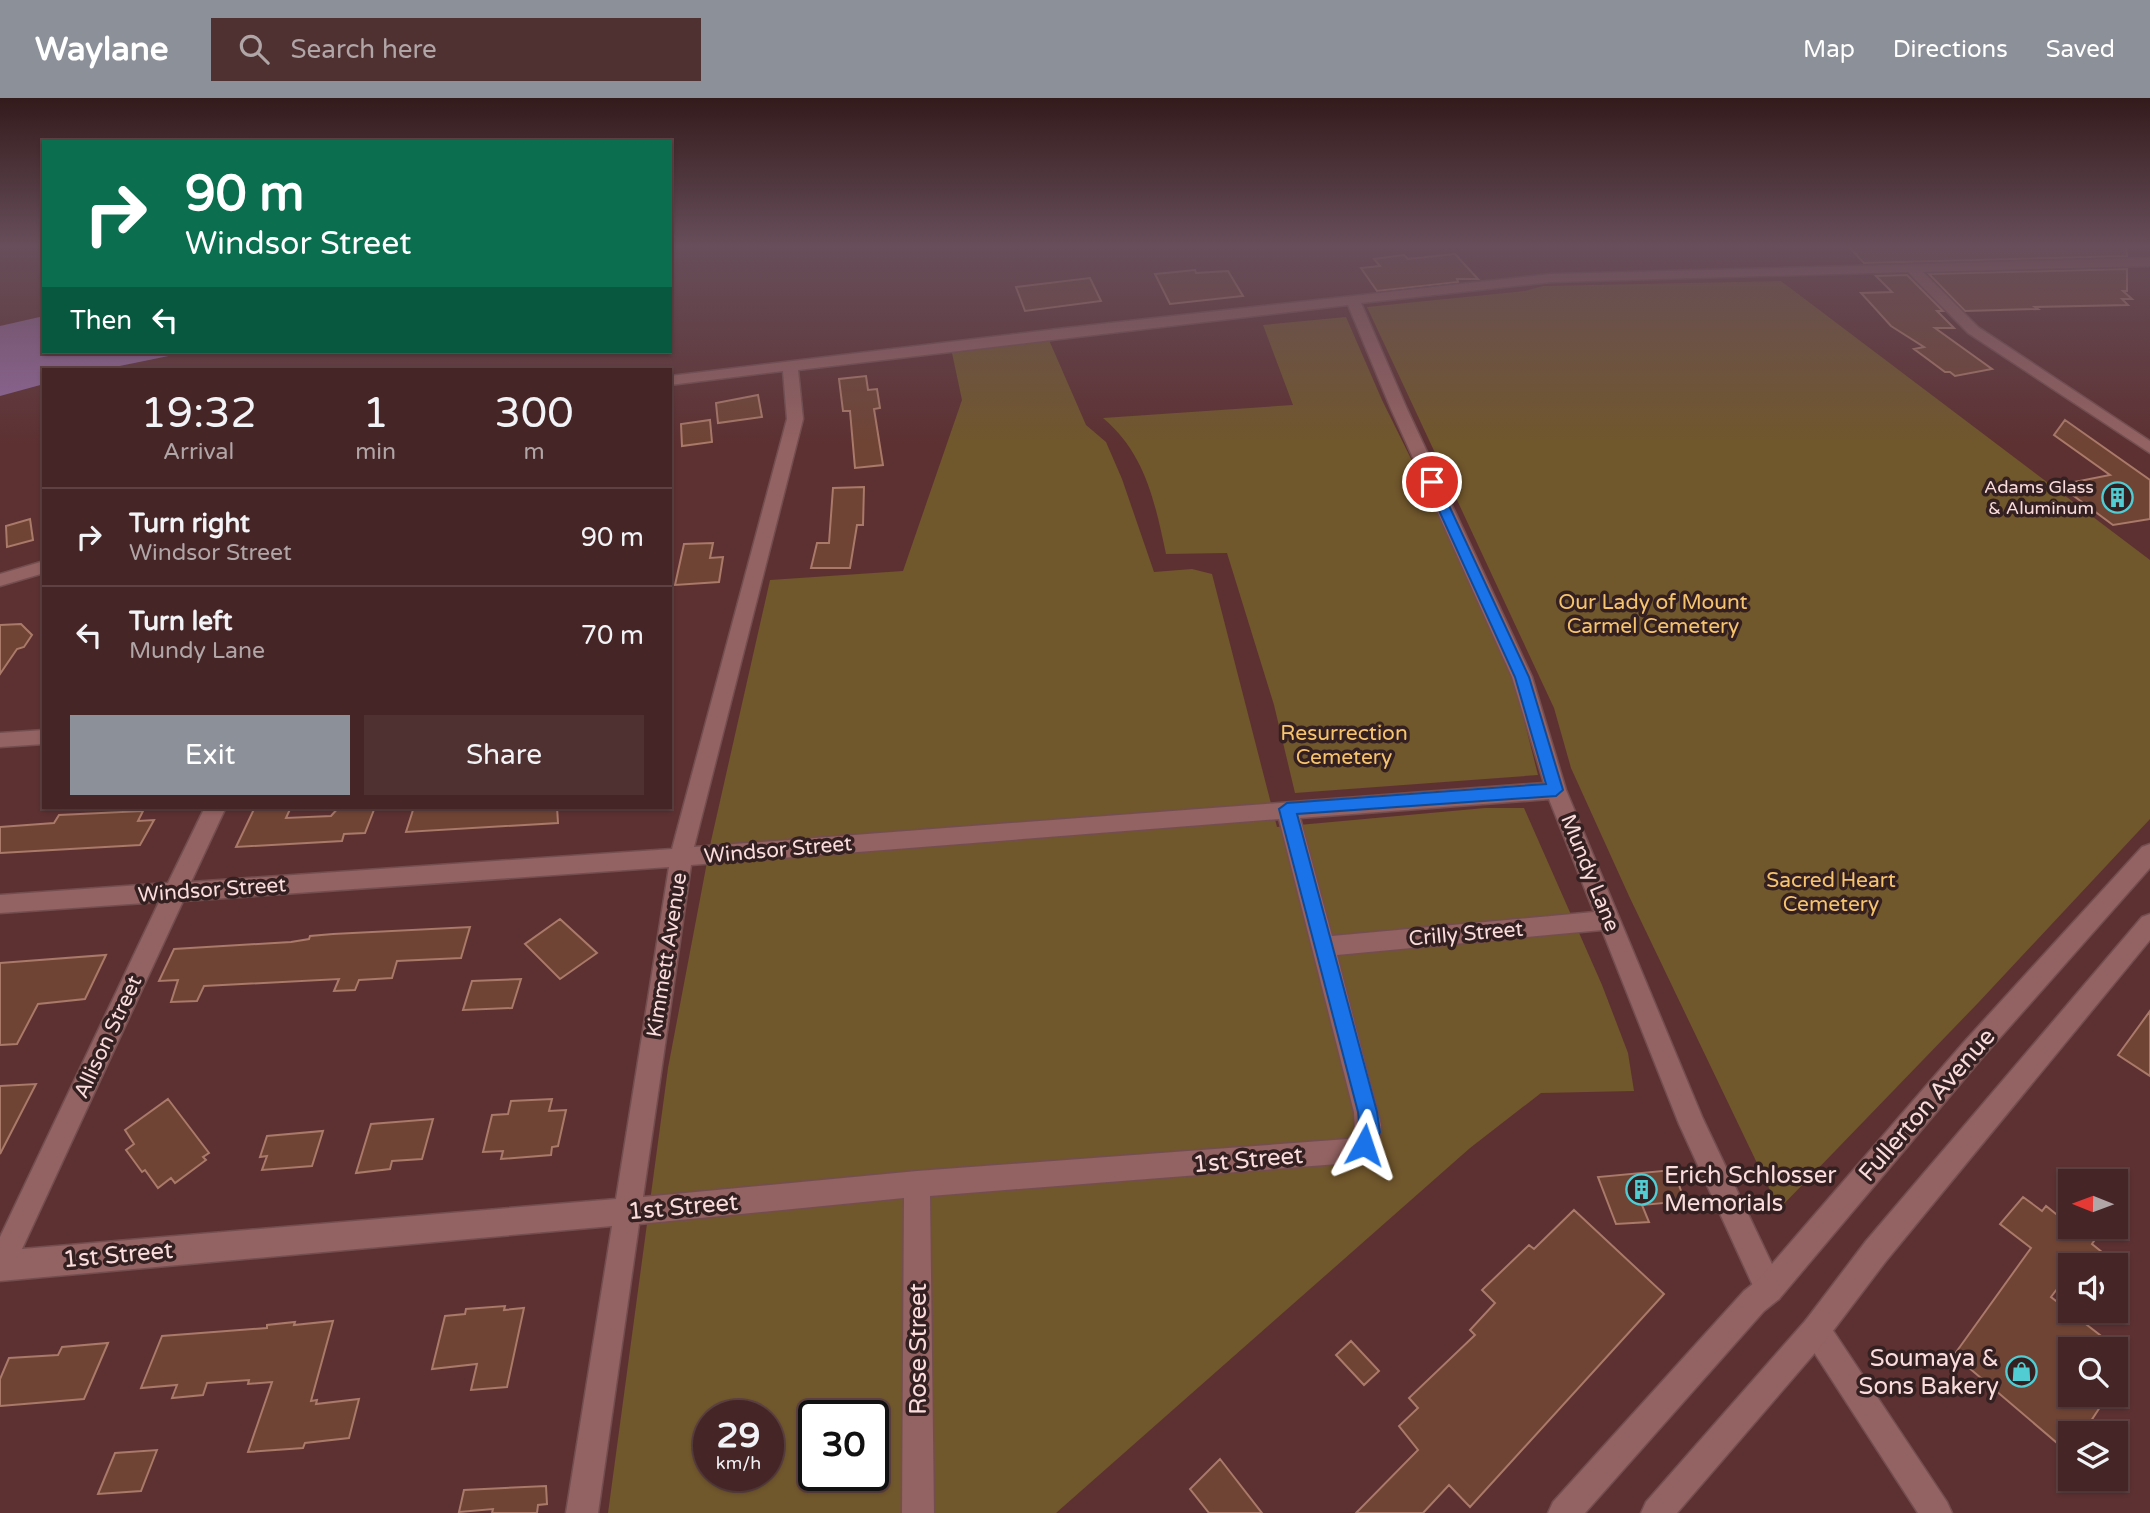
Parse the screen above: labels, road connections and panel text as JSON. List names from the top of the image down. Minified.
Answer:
{"streets":{"street":["Windsor Street","Mundy Lane","Crilly Street","Kimmett Avenue","Allison Street","Fullerton Avenue","1st Street","Rose Street"]},"crossings":[["Windsor Street","Mundy Lane"],["Windsor Street","Kimmett Avenue"],["Windsor Street","Allison Street"],["Mundy Lane","Crilly Street"],["Mundy Lane","Fullerton Avenue"],["Crilly Street","1st Street"],["Kimmett Avenue","1st Street"],["Allison Street","1st Street"],["1st Street","Rose Street"]],"parks":["Our Lady of Mount Carmel Cemetery","Resurrection Cemetery","Sacred Heart Cemetery"],"places":{"building":["Adams Glass & Aluminum","Erich Schlosser Memorials"],"shop":["Soumaya & Sons Bakery"]},"north":"left","page":{"header":"Waylane","search":"Search here","nav":["Map","Directions","Saved"],"turn":["90 m","Windsor Street"],"then":"Then","eta":["19:32","Arrival","1","min","300","m"],"list":[{"name":"Turn right","note":"Windsor Street","value":"90 m"},{"name":"Turn left","note":"Mundy Lane","value":"70 m"}],"buttons":["Exit","Share"],"speed":"29 km/h","limit":"30"}}
